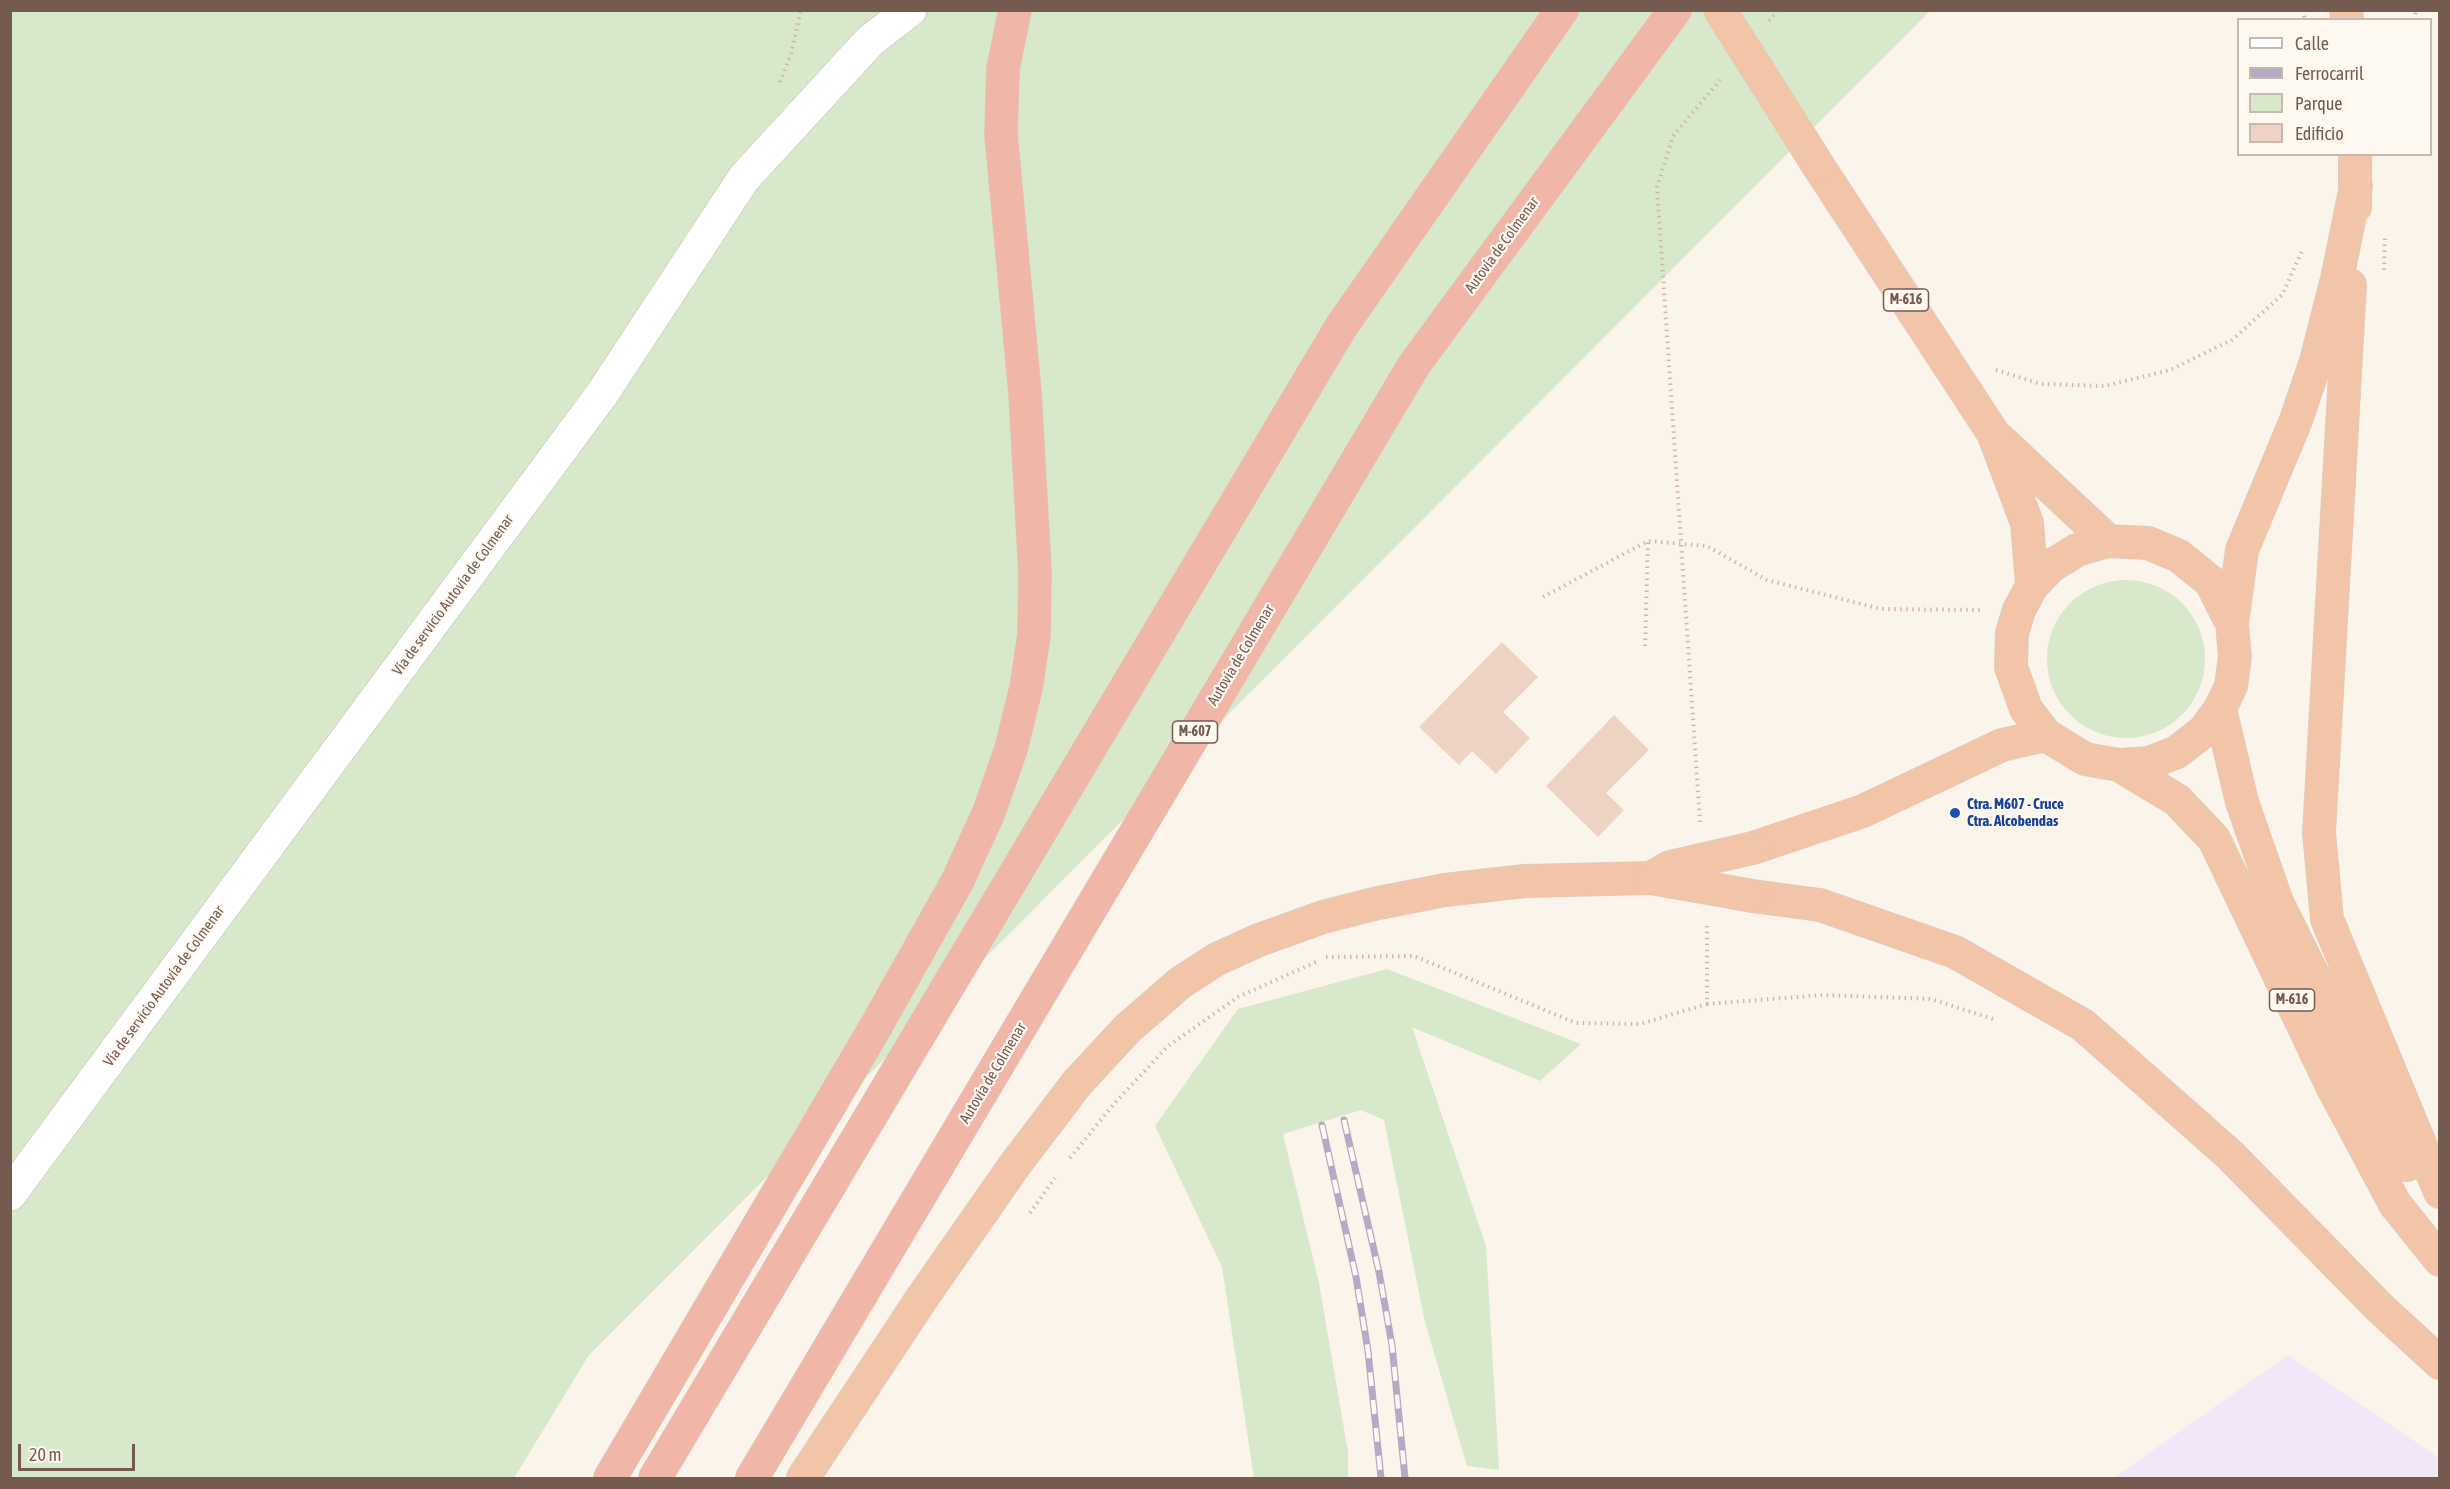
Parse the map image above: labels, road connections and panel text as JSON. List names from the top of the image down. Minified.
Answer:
{"streets":{"highway":["Autovía de Colmenar","M-616","M-607"],"street":["Vía de servicio Autovía de Colmenar"]},"places":["Ctra. M607 - Cruce Ctra. Alcobendas"],"legend":["Calle","Ferrocarril","Parque","Edificio"],"scale_bar":"20 m"}
